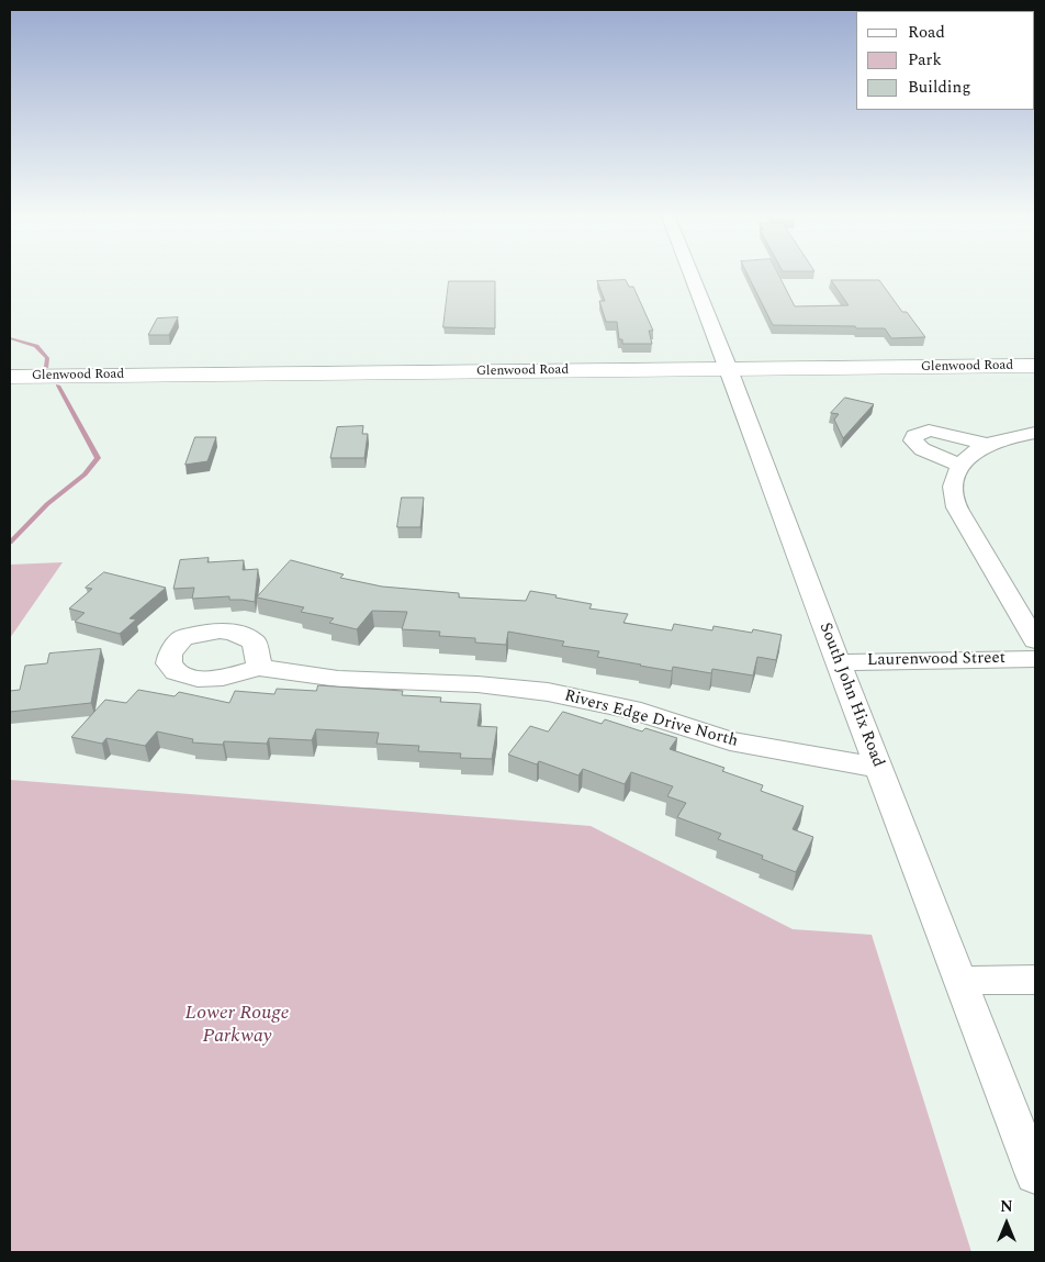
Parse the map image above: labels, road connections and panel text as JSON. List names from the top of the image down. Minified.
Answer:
{"streets":{"street":["Glenwood Road","Laurenwood Street","South John Hix Road","Rivers Edge Drive North"]},"crossings":[["Glenwood Road","South John Hix Road"],["Laurenwood Street","South John Hix Road"],["South John Hix Road","Rivers Edge Drive North"]],"parks":["Lower Rouge Parkway"],"legend":["Road","Park","Building"],"north":"top"}
